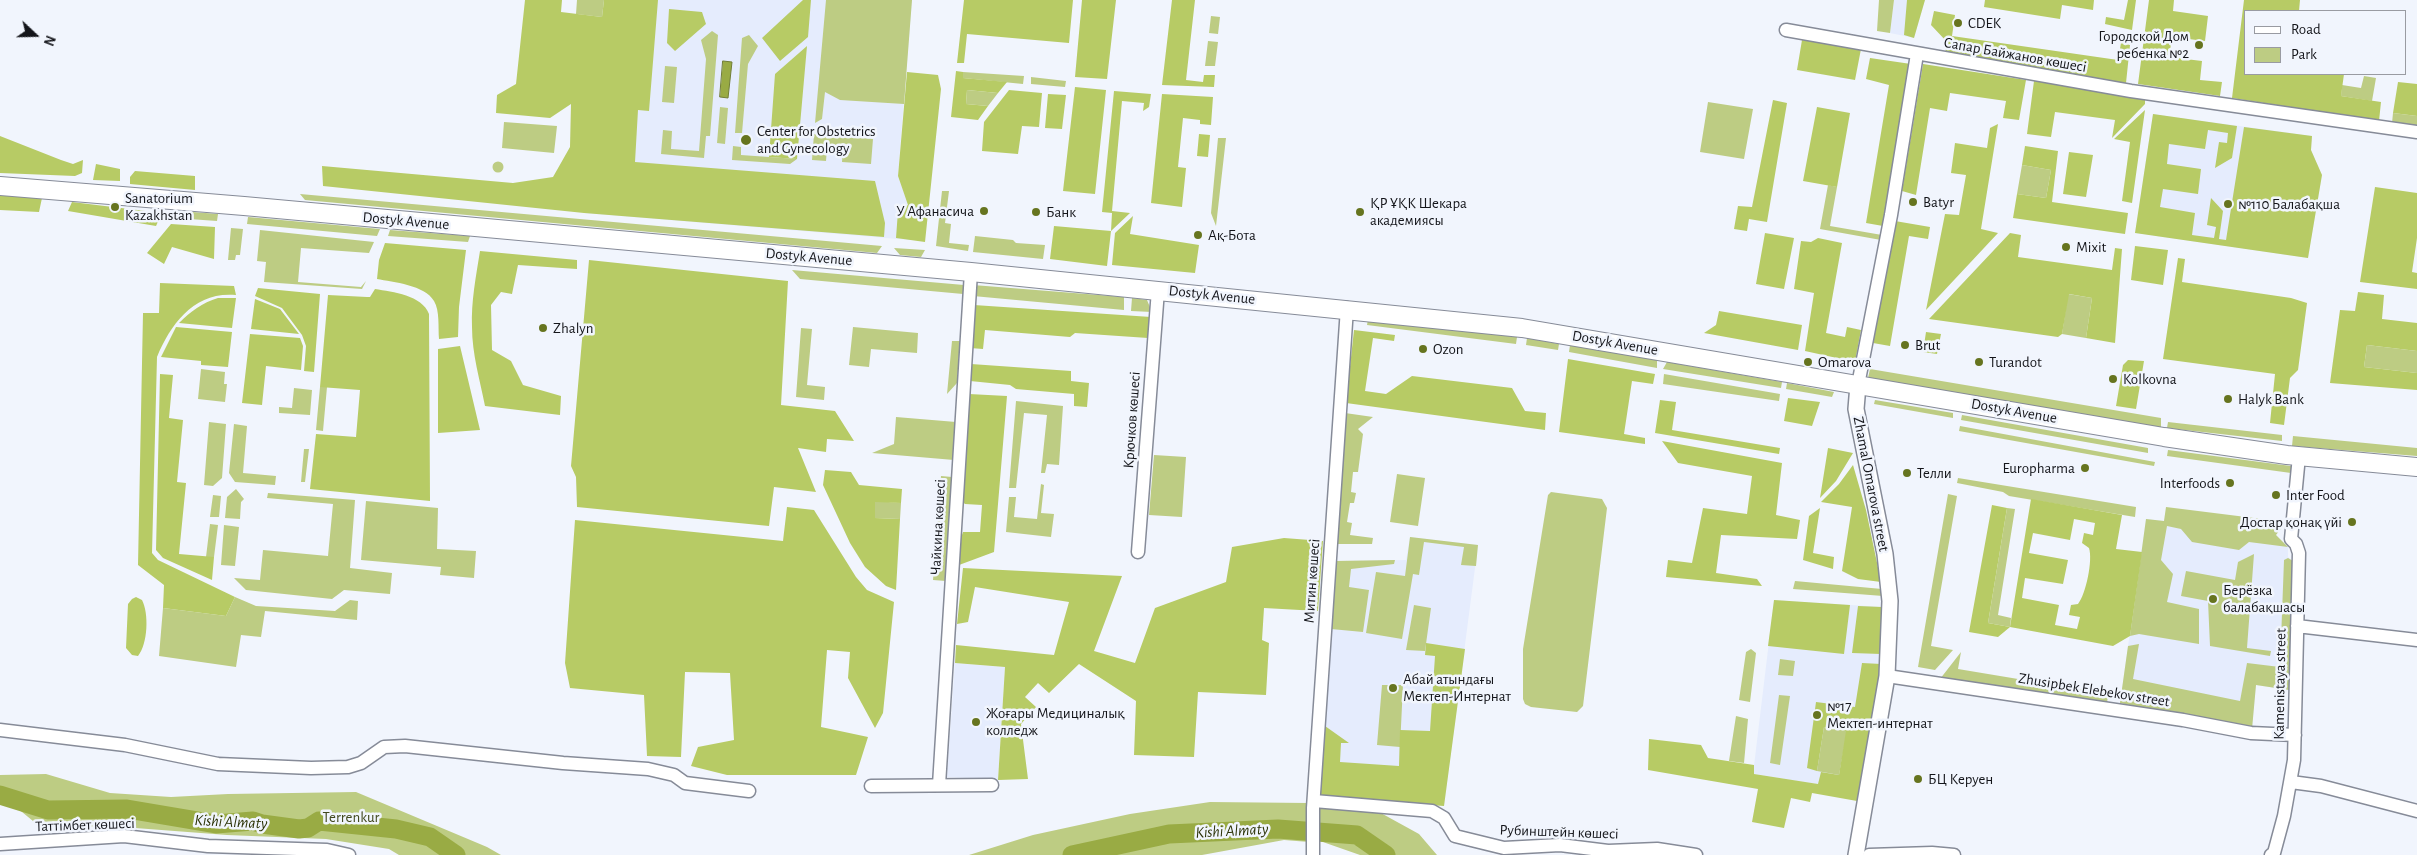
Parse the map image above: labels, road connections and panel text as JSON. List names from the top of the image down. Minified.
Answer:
{"streets":{"main road":["Dostyk Avenue"],"street":["Сапар Байжанов көшесі","Крючков көшесі","Zhamal Omarova street","Чайкина көшесі","Митин көшесі","Kamenistaya street","Zhusipbek Elebekov street","Таттімбет көшесі","Рубинштейн көшесі"]},"crossings":[["Сапар Байжанов көшесі","Zhamal Omarova street"],["Dostyk Avenue","Крючков көшесі"],["Dostyk Avenue","Zhamal Omarova street"],["Dostyk Avenue","Чайкина көшесі"],["Dostyk Avenue","Митин көшесі"],["Dostyk Avenue","Kamenistaya street"],["Zhamal Omarova street","Zhusipbek Elebekov street"],["Митин көшесі","Рубинштейн көшесі"],["Kamenistaya street","Zhusipbek Elebekov street"]],"water":["Kіshі Almaty"],"parks":["Terrenkur"],"places":["CDEK","Городской Дом ребенка №2","Center for Obstetrics and Gynecology","Batyr","№110 Балабақша","Sanatorium Kazakhstan","У Афанасича","Банк","ҚР ҰҚК Шекара академиясы","Ақ-Бота","Mixit","Zhalyn","Brut","Ozon","Omarova","Turandot","Kolkovna","Halyk Bank","Europharma","Телли","Interfoods","Inter Food","Достар қонақ үйі","Берёзка балабақшасы","Абай атындағы Мектеп-Интернат","№17 Мектеп-интернат","Жоғары Медициналық колледж","БЦ Керуен"],"legend":["Road","Park"],"north":"right"}
